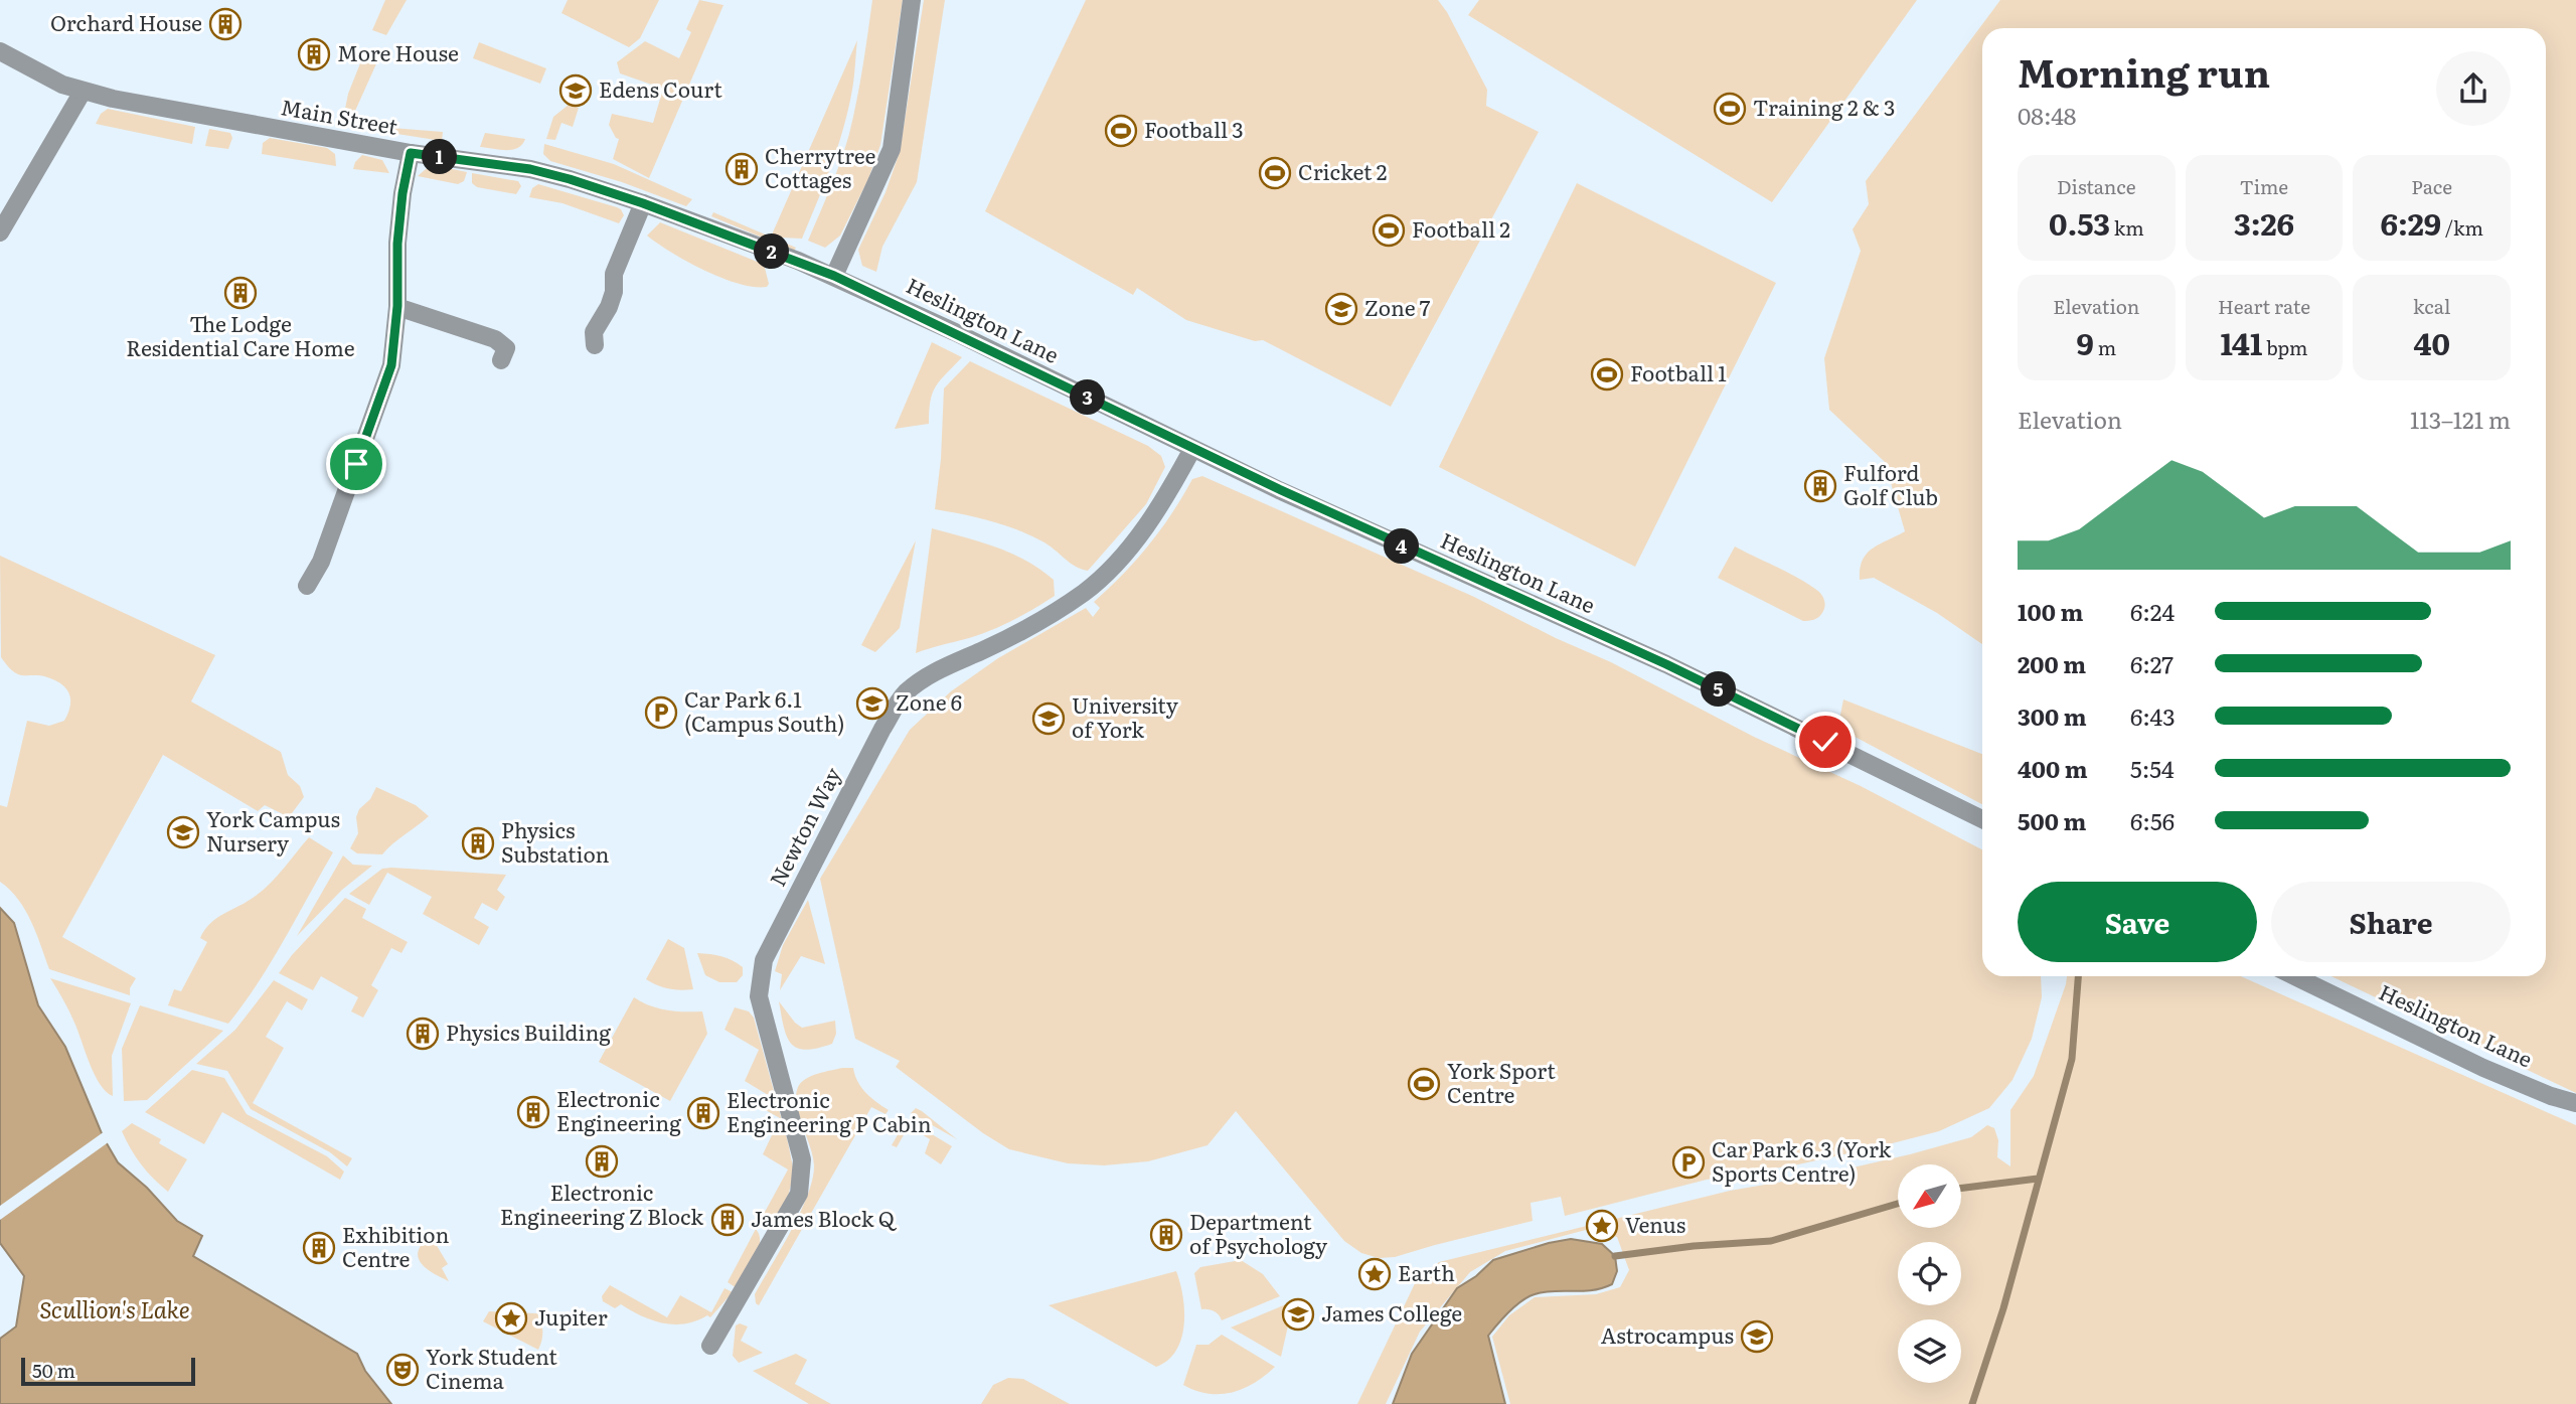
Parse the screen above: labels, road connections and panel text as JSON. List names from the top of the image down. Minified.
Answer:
{"streets":{"street":["Main Street","Heslington Lane","Newton Way"]},"crossings":[["Main Street","Heslington Lane"],["Heslington Lane","Newton Way"]],"water":["Scullion's Lake"],"places":{"building":["Orchard House","More House","Cherrytree Cottages","The Lodge Residential Care Home","Fulford Golf Club","Physics Substation","Physics Building","Electronic Engineering","Electronic Engineering P Cabin","Electronic Engineering Z Block","James Block Q","Department of Psychology","Exhibition Centre"],"school or university":["Edens Court","Zone 7","Zone 6","University of York","York Campus Nursery","James College","Astrocampus"],"sports":["Training 2 & 3","Football 3","Cricket 2","Football 2","Football 1","York Sport Centre"],"parking":["Car Park 6.1 (Campus South)","Car Park 6.3 (York Sports Centre)"],"place":["Venus","Earth","Jupiter"],"theatre":["York Student Cinema"]},"scale_bar":"50 m","north":"bottom left","page":{"heading":["Morning run","08:48"],"pins":["1","2","3","4","5"],"stats":[["Distance","0.53 km"],["Time","3:26"],["Pace","6:29 /km"],["Elevation","9 m"],["Heart rate","141 bpm"],["kcal","40"]],"chart":["Elevation","113–121 m"],"list":[{"name":"100 m","note":"6:24"},{"name":"200 m","note":"6:27"},{"name":"300 m","note":"6:43"},{"name":"400 m","note":"5:54"},{"name":"500 m","note":"6:56"}],"buttons":["Save","Share"],"scale":"50 m"}}
